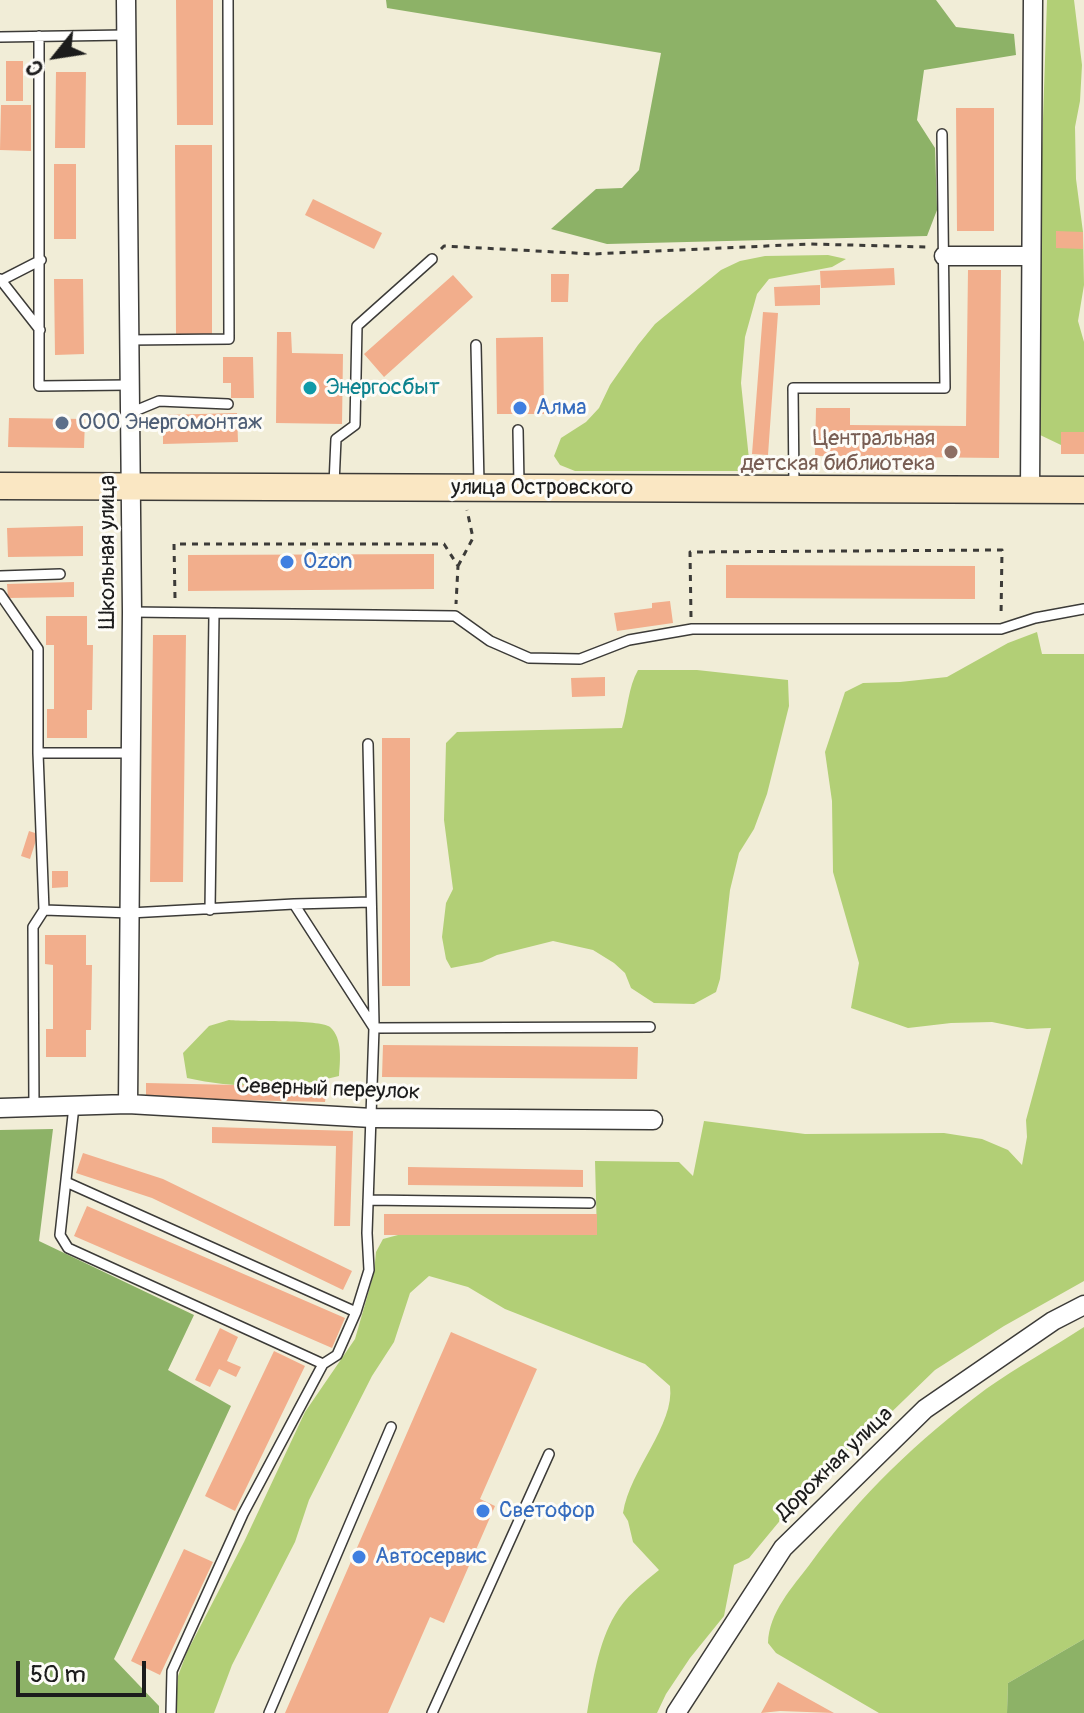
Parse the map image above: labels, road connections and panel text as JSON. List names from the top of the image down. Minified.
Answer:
{"streets":{"main road":["улица Островского"],"street":["Школьная улица","Северный переулок","Дорожная улица"]},"crossings":[["улица Островского","Школьная улица"],["Школьная улица","Северный переулок"]],"places":["Энергосбыт","Алма","ООО Энергомонтаж","Центральная детская библиотека","Ozon","Светофор","Автосервис"],"scale_bar":"50 m","north":"bottom left"}
